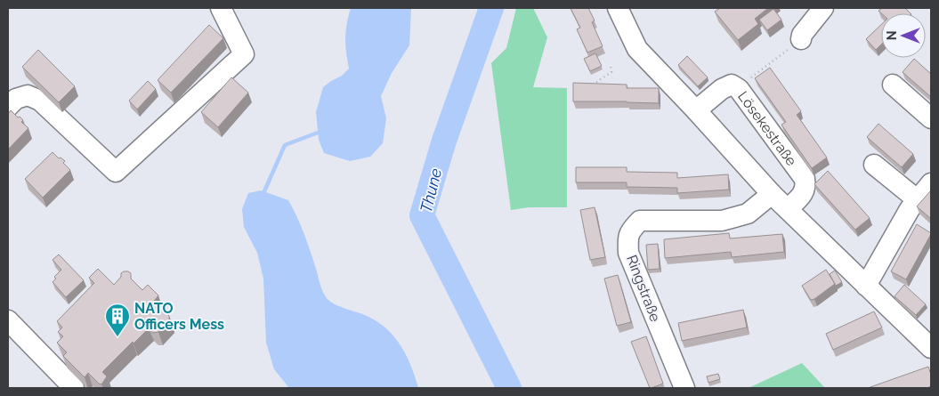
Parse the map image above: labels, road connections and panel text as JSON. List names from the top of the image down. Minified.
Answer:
{"streets":{"street":["Lösekestraße","Ringstraße"]},"water":["Thune"],"places":{"building":["NATO Officers Mess"]},"north":"left"}
